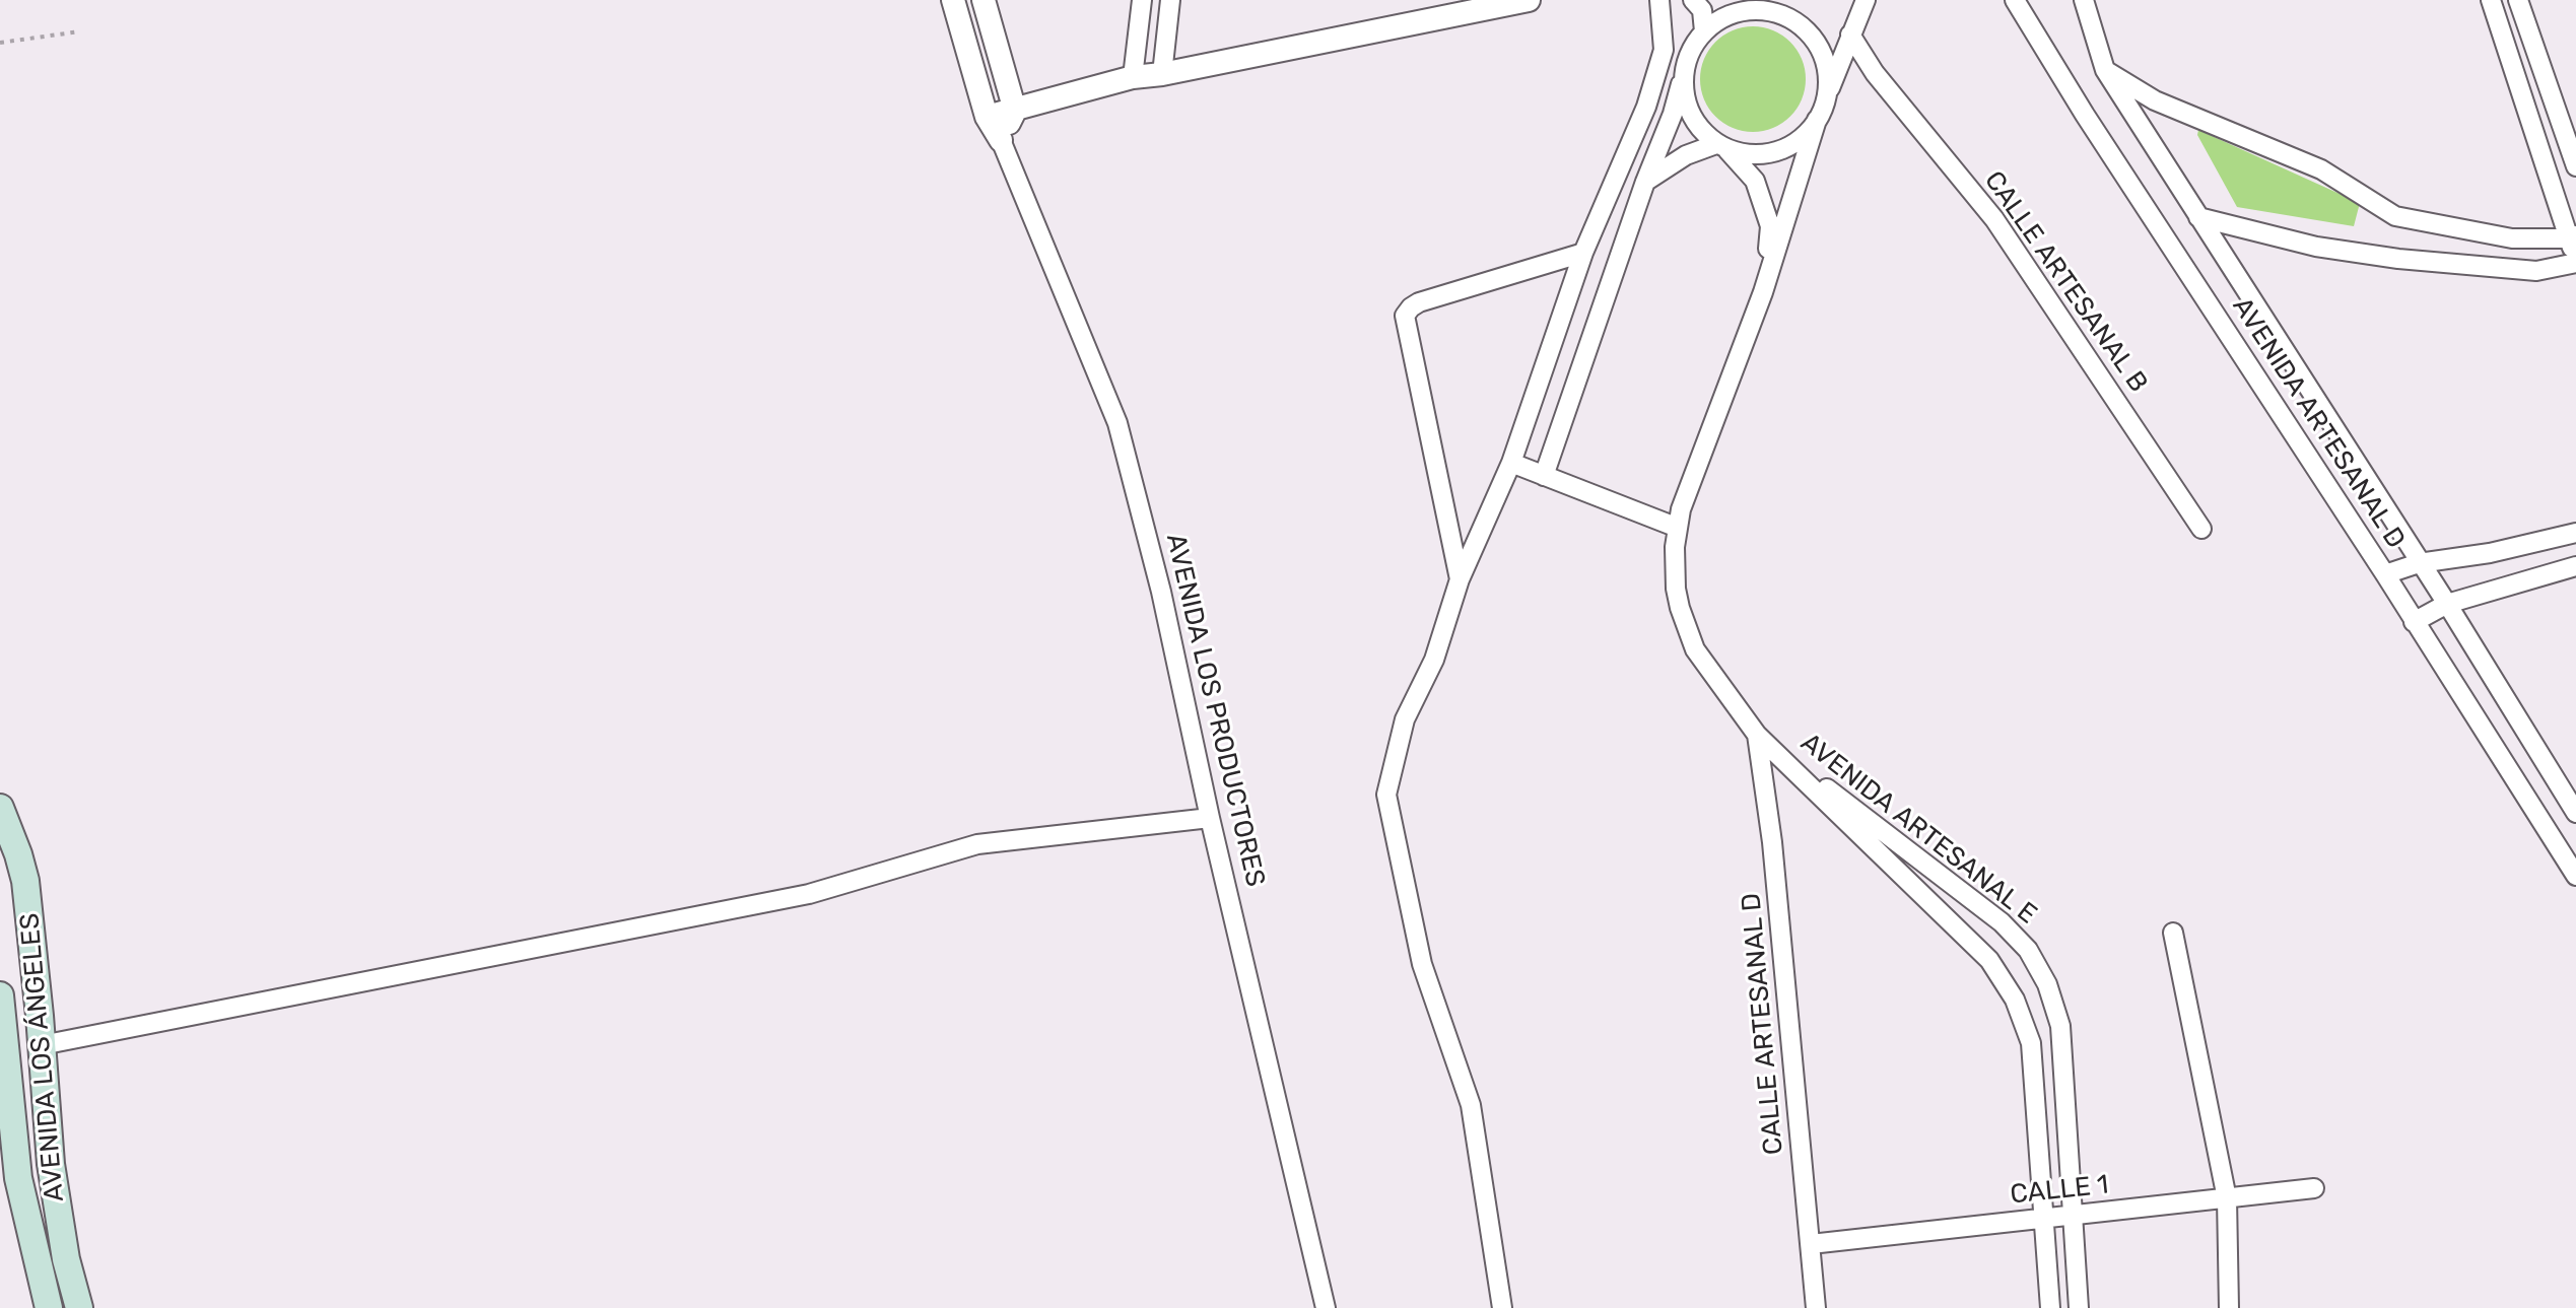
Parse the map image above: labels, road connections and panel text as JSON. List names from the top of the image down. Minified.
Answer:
{"streets":{"main road":["AVENIDA LOS ÁNGELES"],"street":["CALLE ARTESANAL B","AVENIDA ARTESANAL D","AVENIDA LOS PRODUCTORES","AVENIDA ARTESANAL E","CALLE ARTESANAL D","CALLE 1"]},"crossings":[["AVENIDA ARTESANAL E","CALLE ARTESANAL D"],["AVENIDA ARTESANAL E","CALLE 1"],["CALLE ARTESANAL D","CALLE 1"]]}
